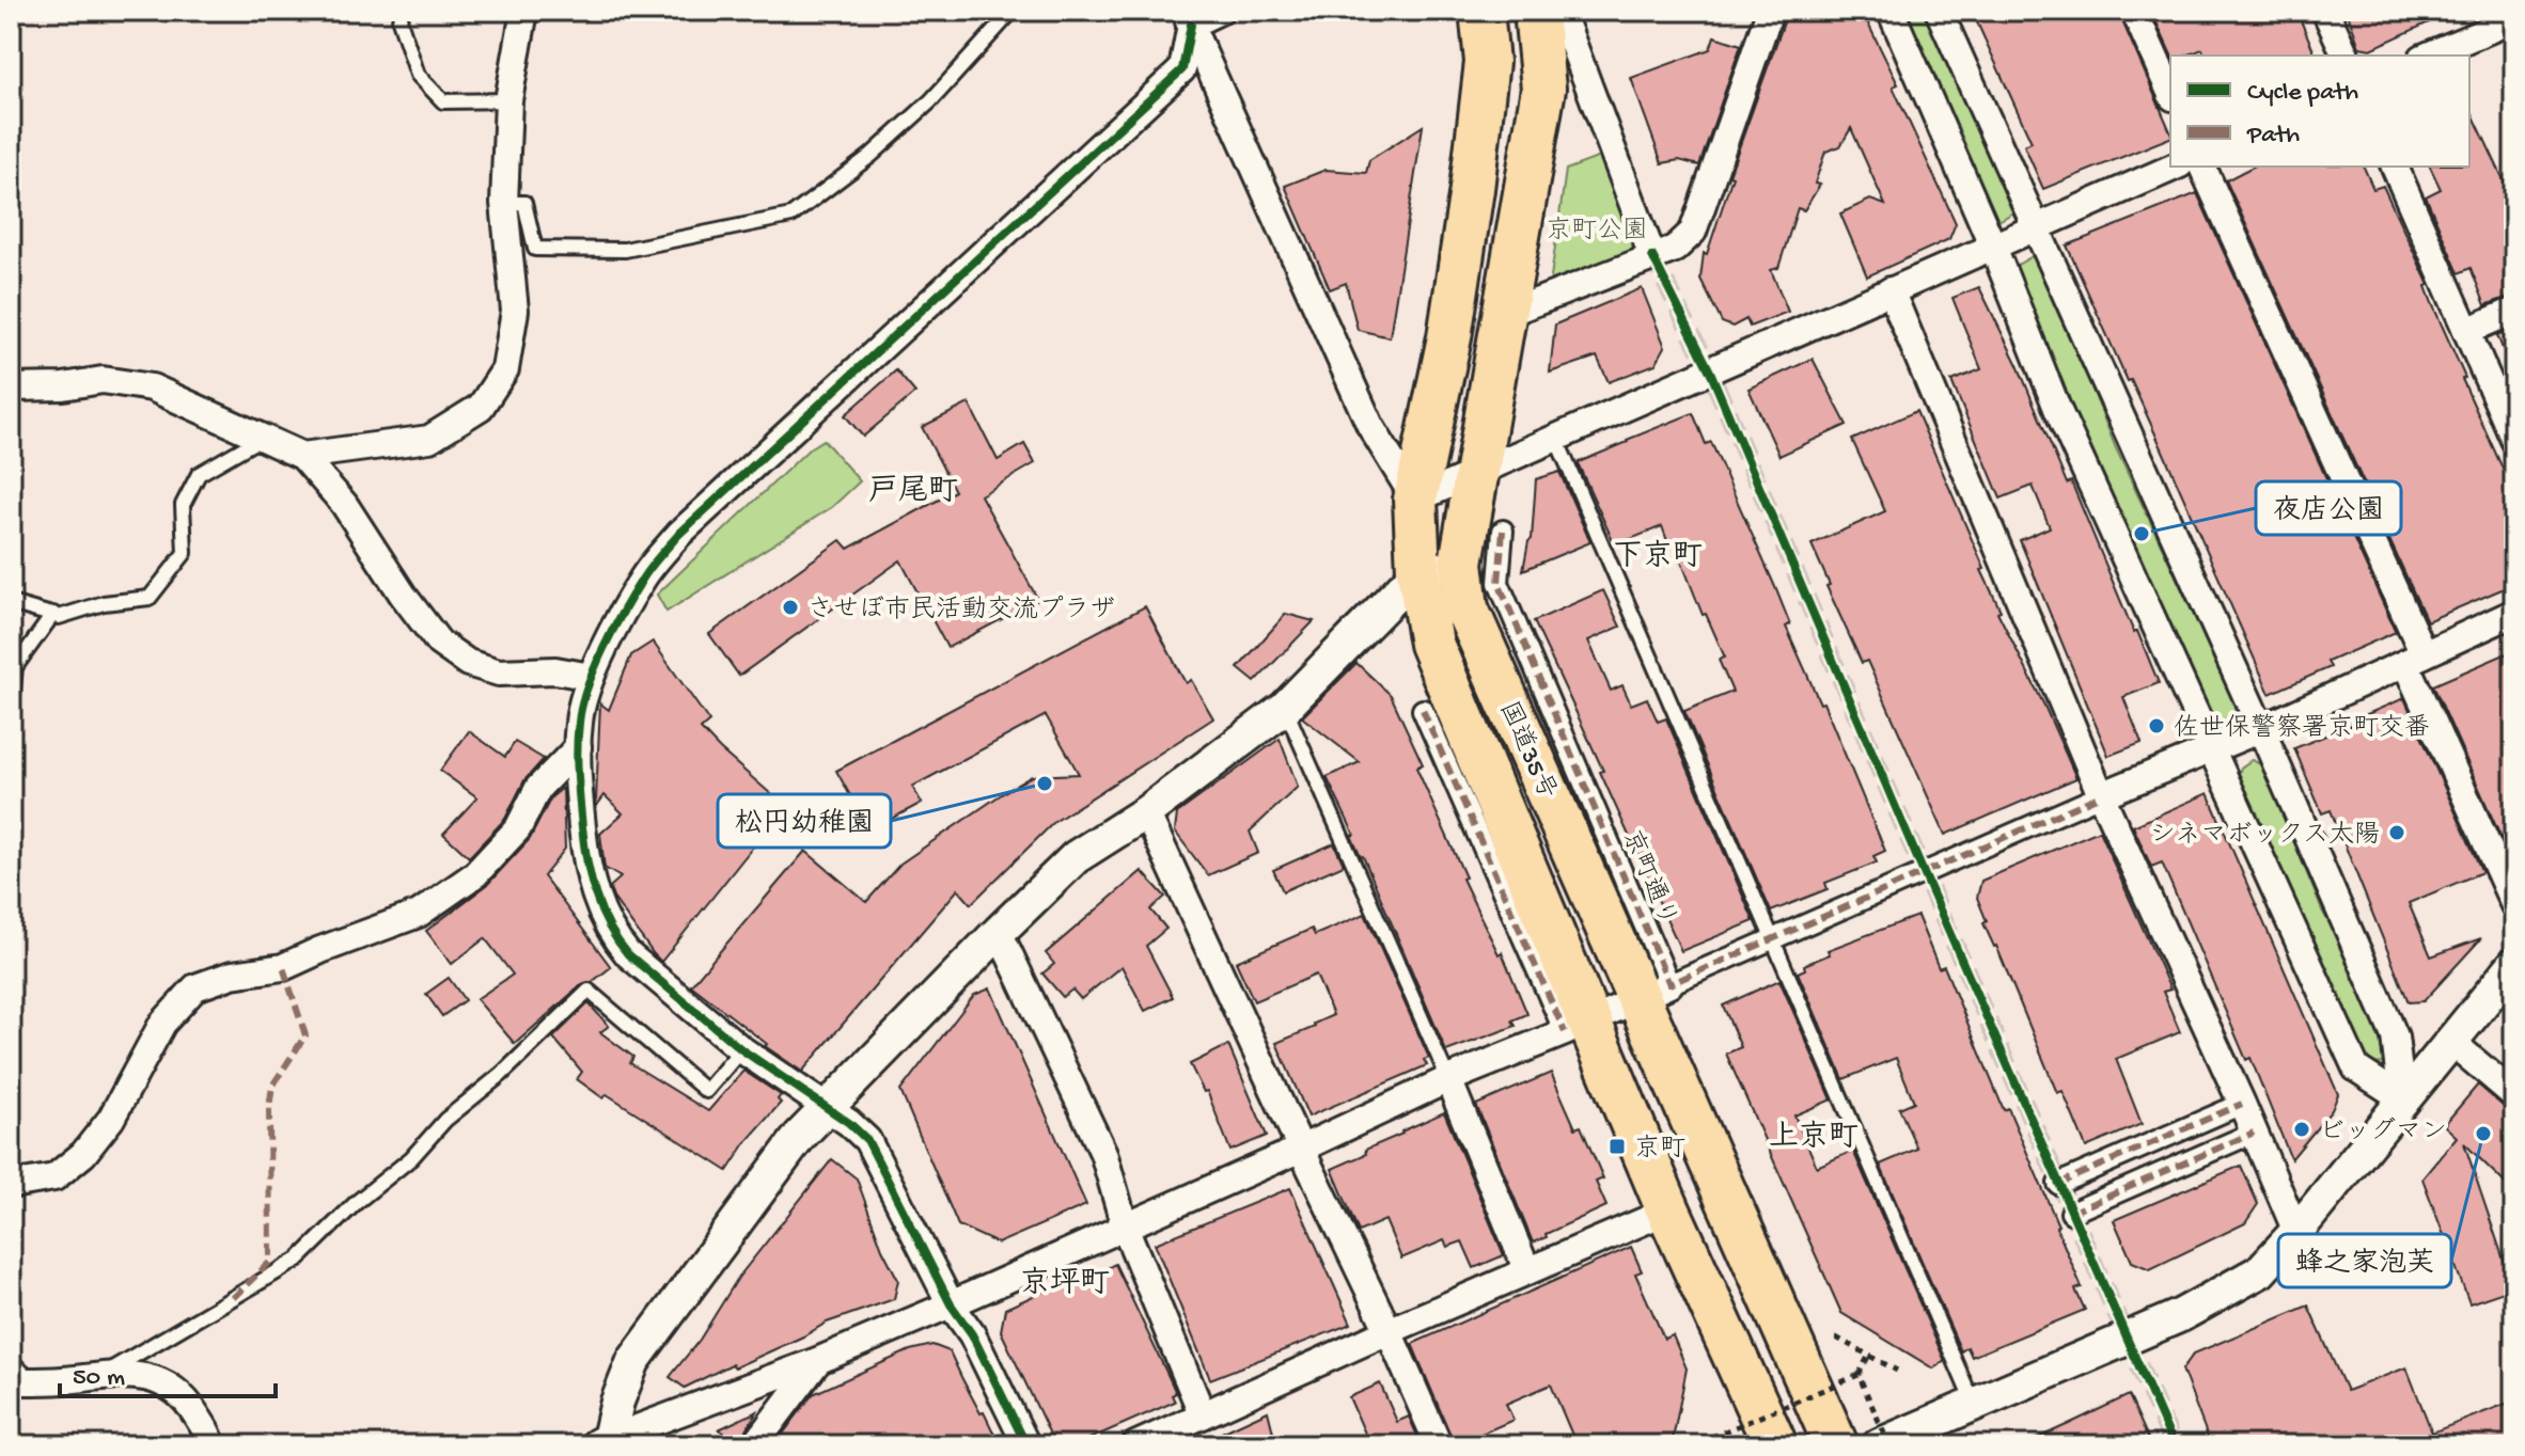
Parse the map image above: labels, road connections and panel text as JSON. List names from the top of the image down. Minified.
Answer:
{"streets":{"highway":["国道35号"],"street":["京町通り"]},"crossings":[["国道35号","京町通り"]],"districts":["戸尾町","下京町","上京町","京坪町"],"parks":["京町公園"],"places":{"other":["夜店公園","させぼ市民活動交流プラザ","佐世保警察署京町交番","松円幼稚園","シネマボックス太陽","ビッグマン","蜂之家泡芙"],"transit":["京町"]},"legend":["Cycle path","Path"],"scale_bar":"50 m"}
